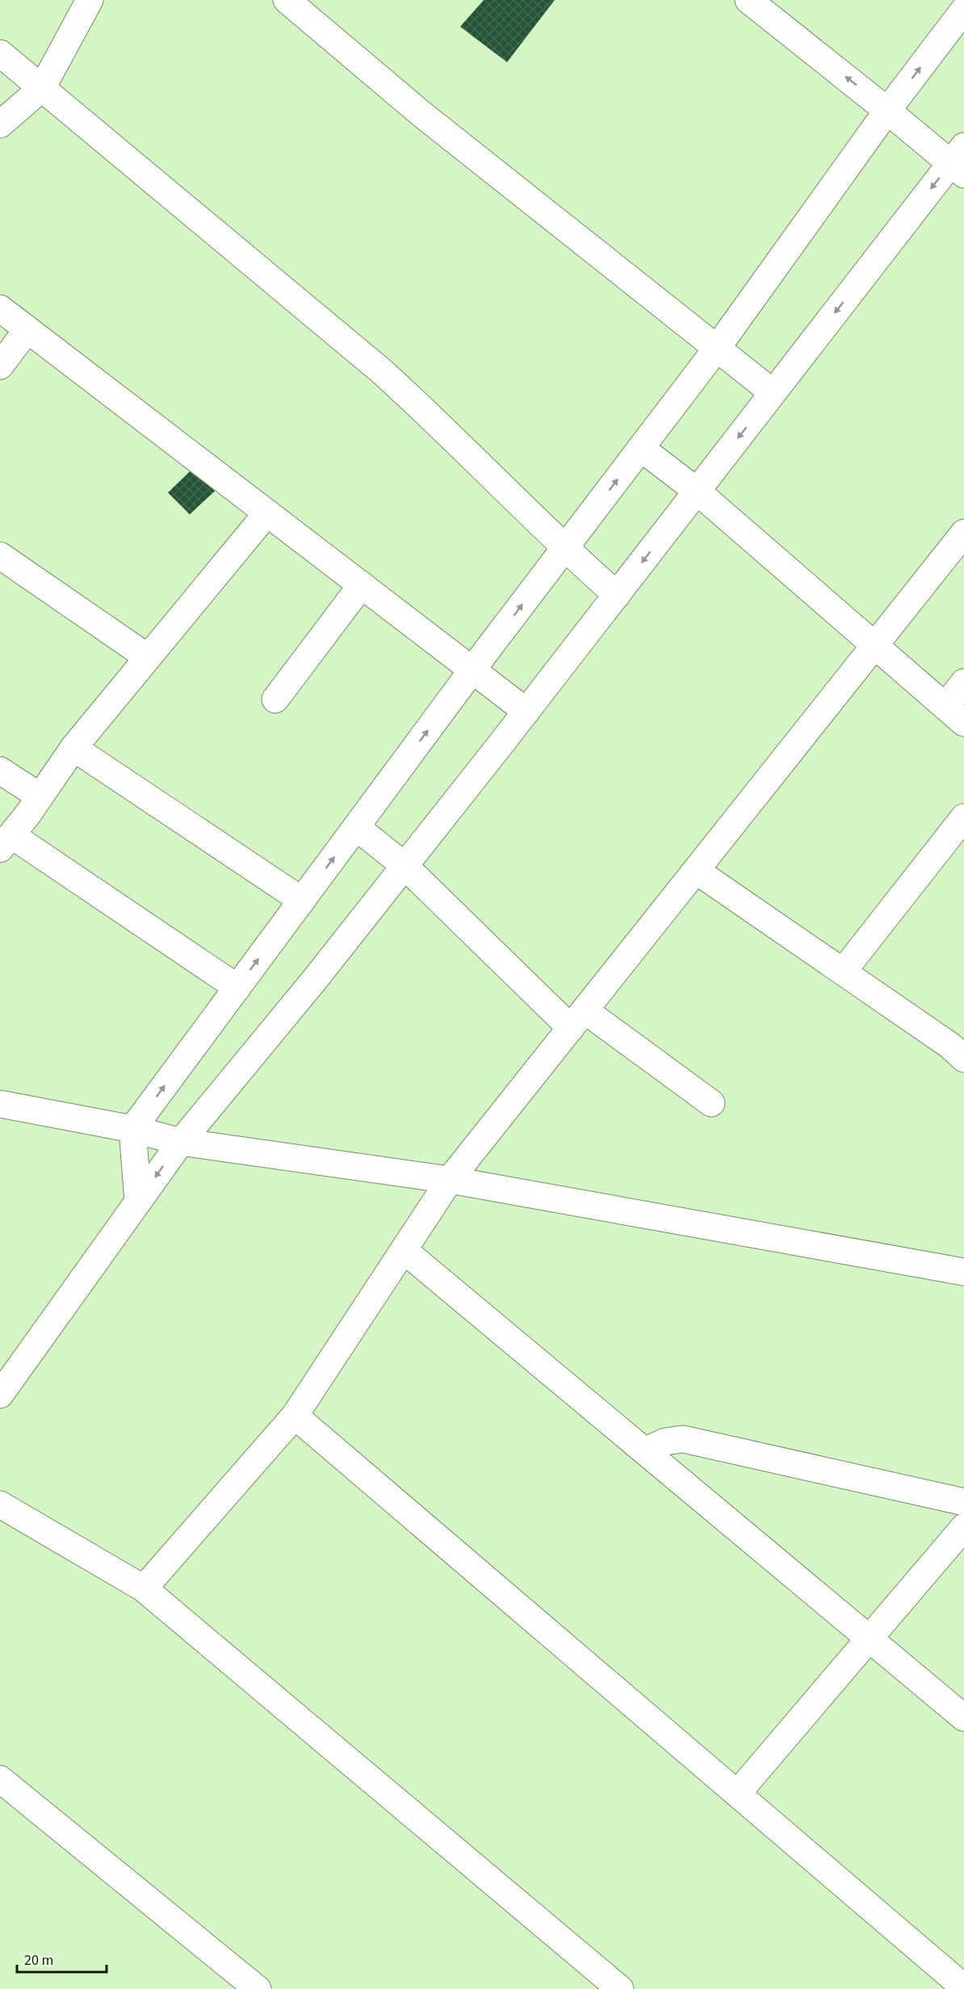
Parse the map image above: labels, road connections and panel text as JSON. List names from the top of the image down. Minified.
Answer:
{"scale_bar":"20 m"}
